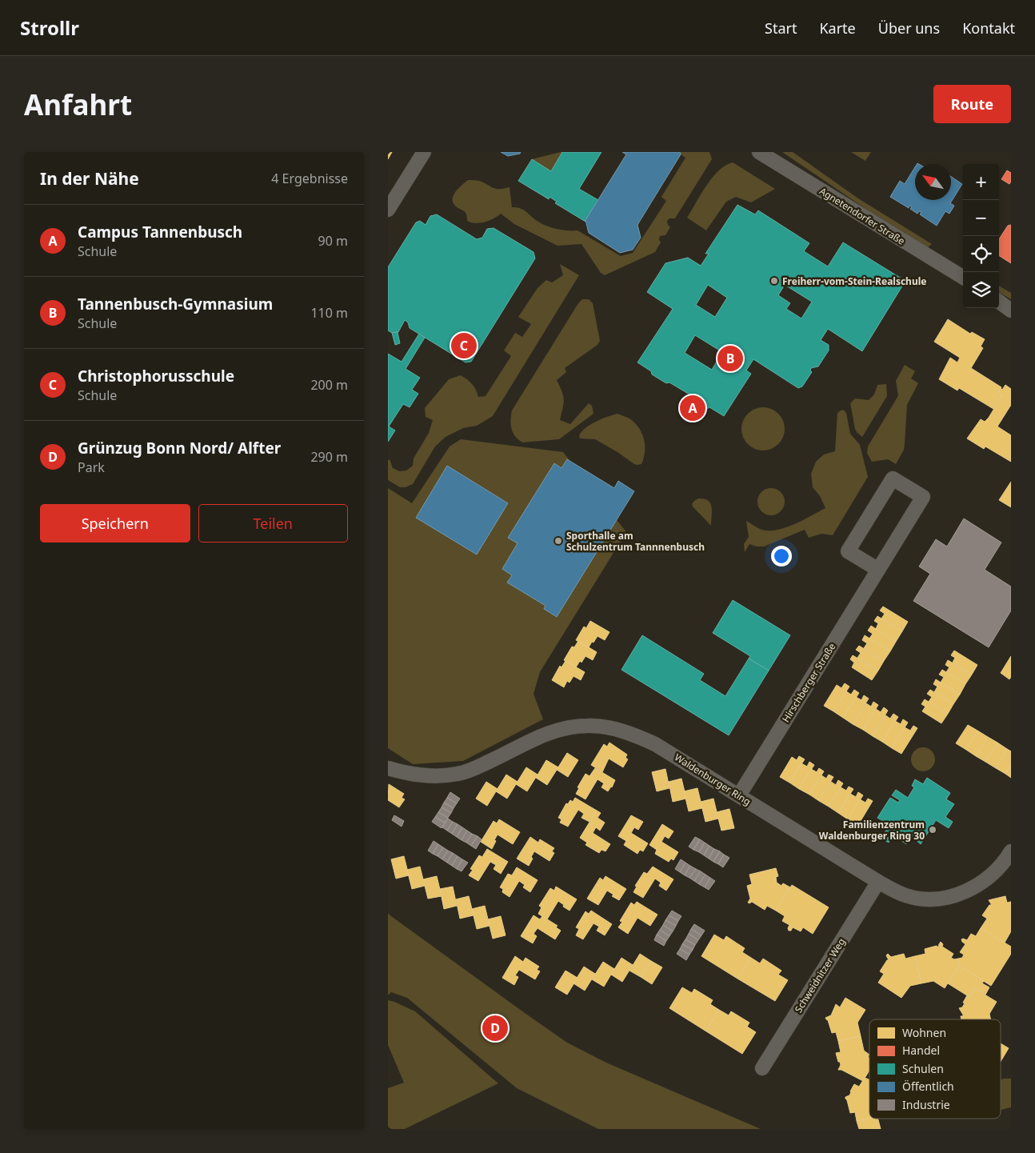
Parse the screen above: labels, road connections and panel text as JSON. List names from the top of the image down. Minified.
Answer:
{"streets":{"street":["Agnetendorfer Straße","Hirschberger Straße","Waldenburger Ring","Schweidnitzer Weg"]},"crossings":[["Hirschberger Straße","Waldenburger Ring"],["Waldenburger Ring","Schweidnitzer Weg"]],"places":["Freiherr-vom-Stein-Realschule","Sporthalle am Schulzentrum Tannnenbusch","Familienzentrum Waldenburger Ring 30"],"legend":["Wohnen","Handel","Schulen","Öffentlich","Industrie"],"north":"top left","page":{"header":"Strollr","nav":["Start","Karte","Über uns","Kontakt"],"buttons":["Route",["Speichern","Teilen"]],"title":"Anfahrt","heading":["In der Nähe","4 Ergebnisse"],"map_buttons":["+","−"],"list":[{"mark":"A","name":"Campus Tannenbusch","note":"Schule","value":"90 m"},{"mark":"B","name":"Tannenbusch-Gymnasium","note":"Schule","value":"110 m"},{"mark":"C","name":"Christophorusschule","note":"Schule","value":"200 m"},{"mark":"D","name":"Grünzug Bonn Nord/ Alfter","note":"Park","value":"290 m"}],"pins":["C","B","A","D"]}}
